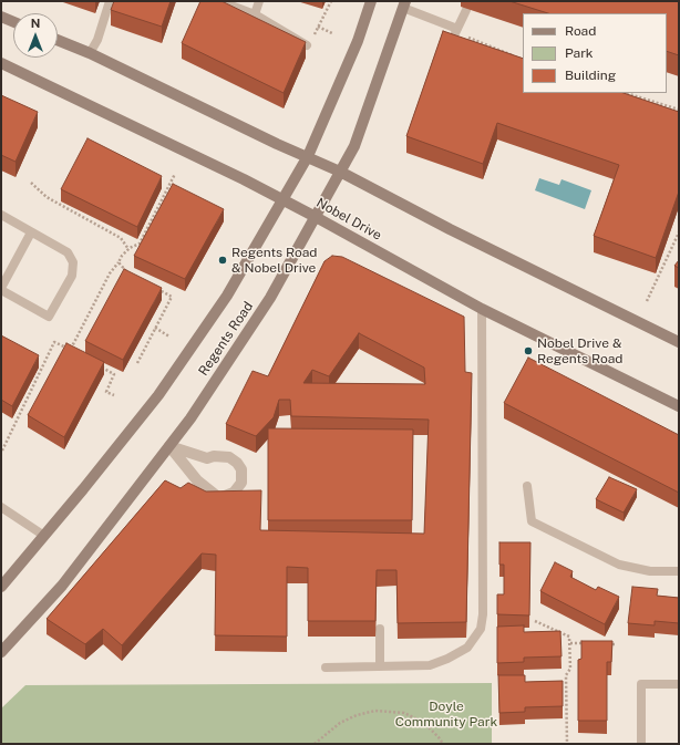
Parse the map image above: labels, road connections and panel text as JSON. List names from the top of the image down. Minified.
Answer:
{"streets":{"main road":["Nobel Drive","Regents Road"]},"crossings":[["Nobel Drive","Regents Road"]],"parks":["Doyle Community Park"],"places":["Regents Road & Nobel Drive","Nobel Drive & Regents Road"],"legend":["Road","Park","Building"],"north":"top"}
